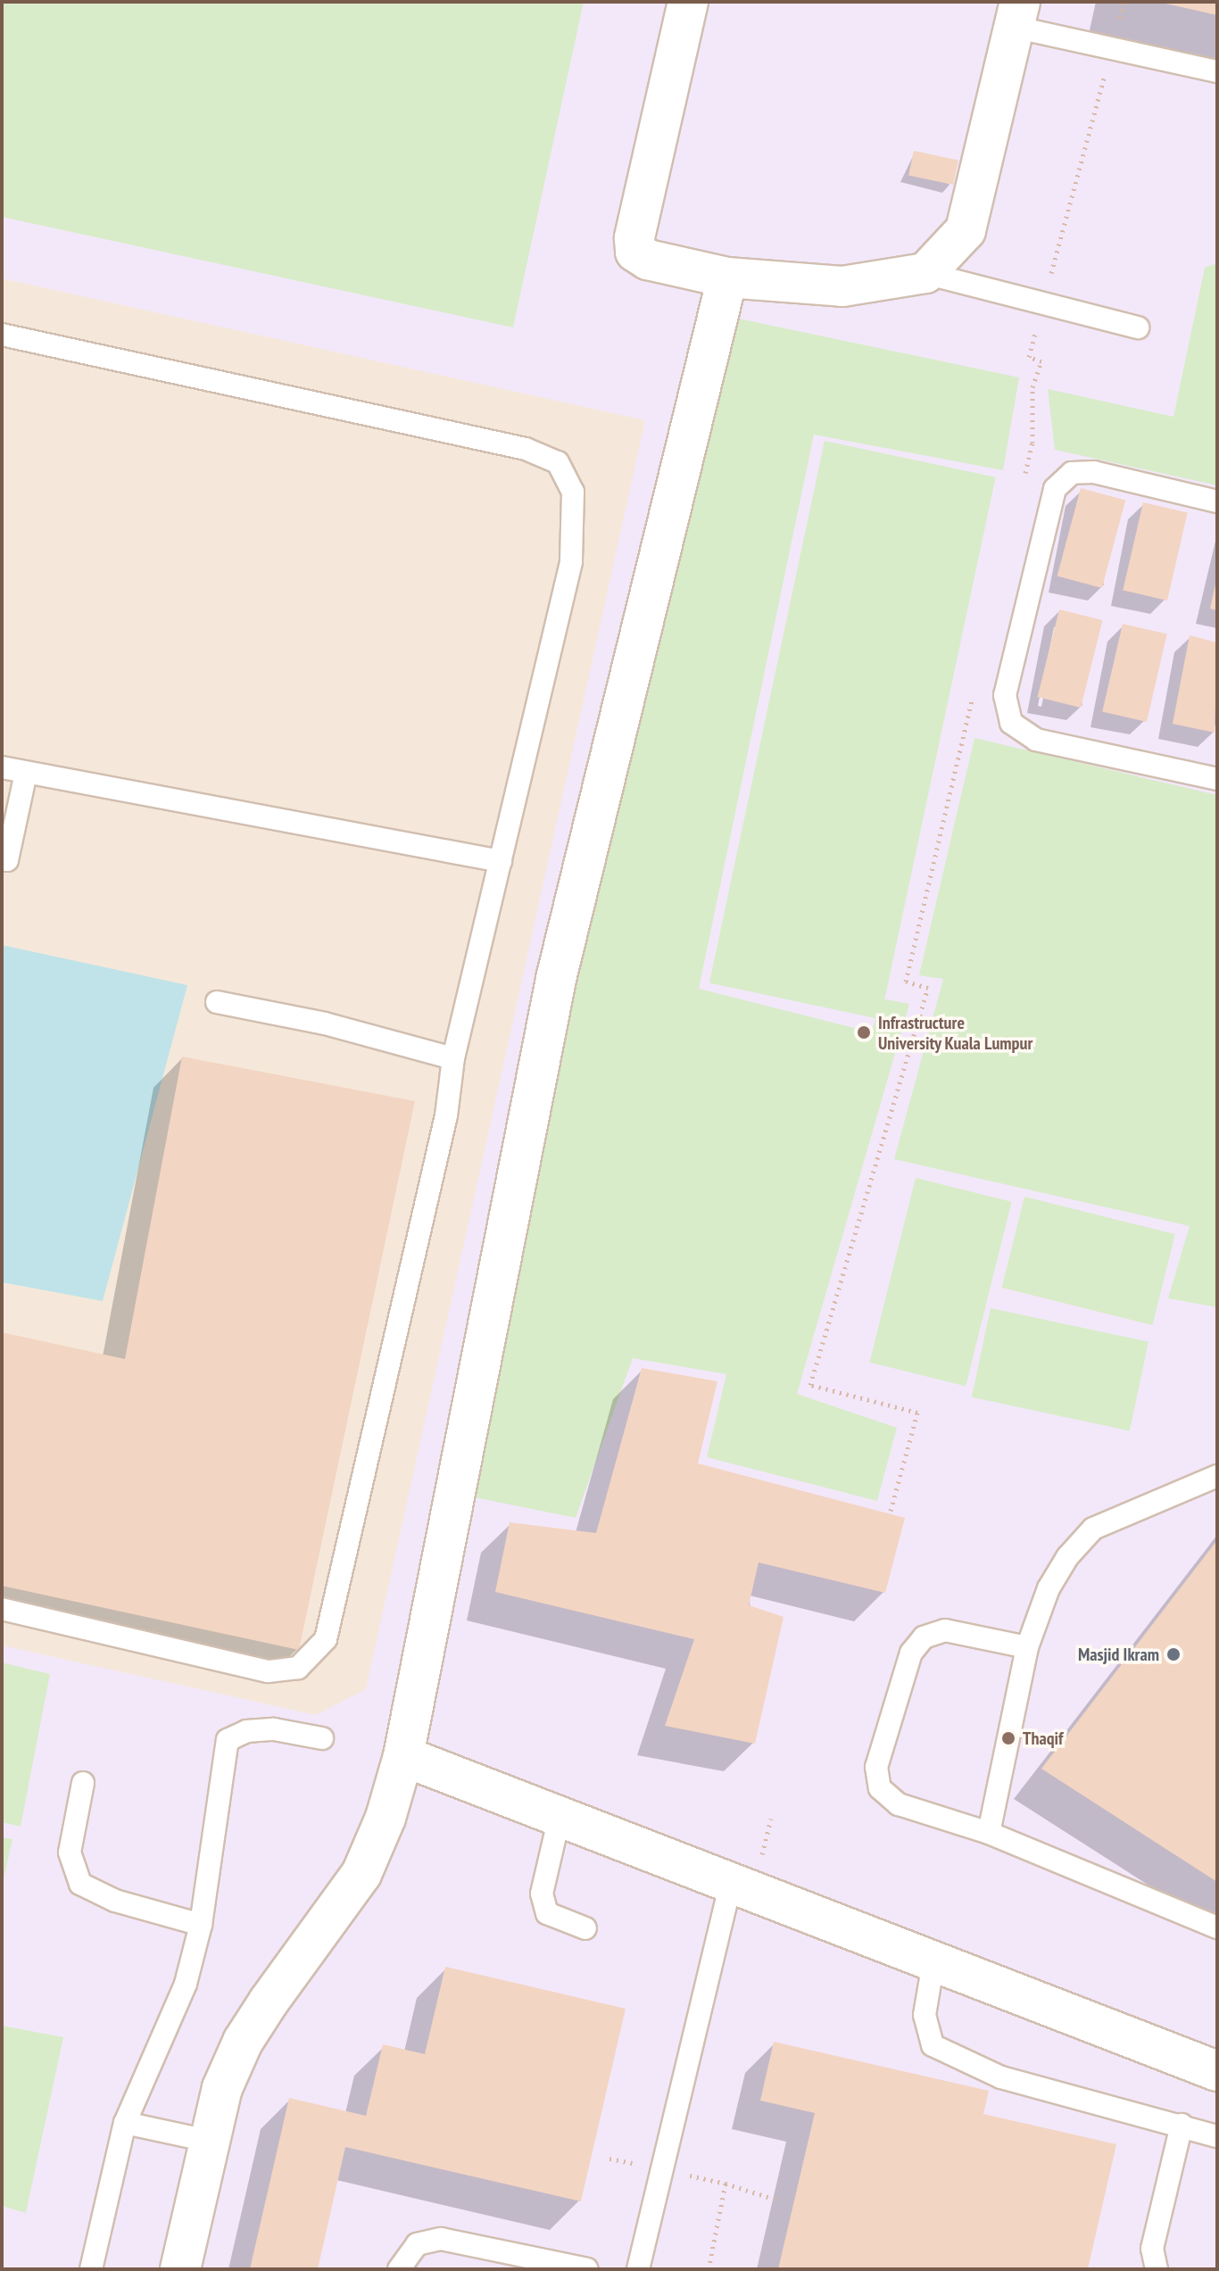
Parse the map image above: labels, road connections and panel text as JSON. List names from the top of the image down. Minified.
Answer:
{"places":["Infrastructure University Kuala Lumpur","Masjid Ikram","Thaqif"]}
